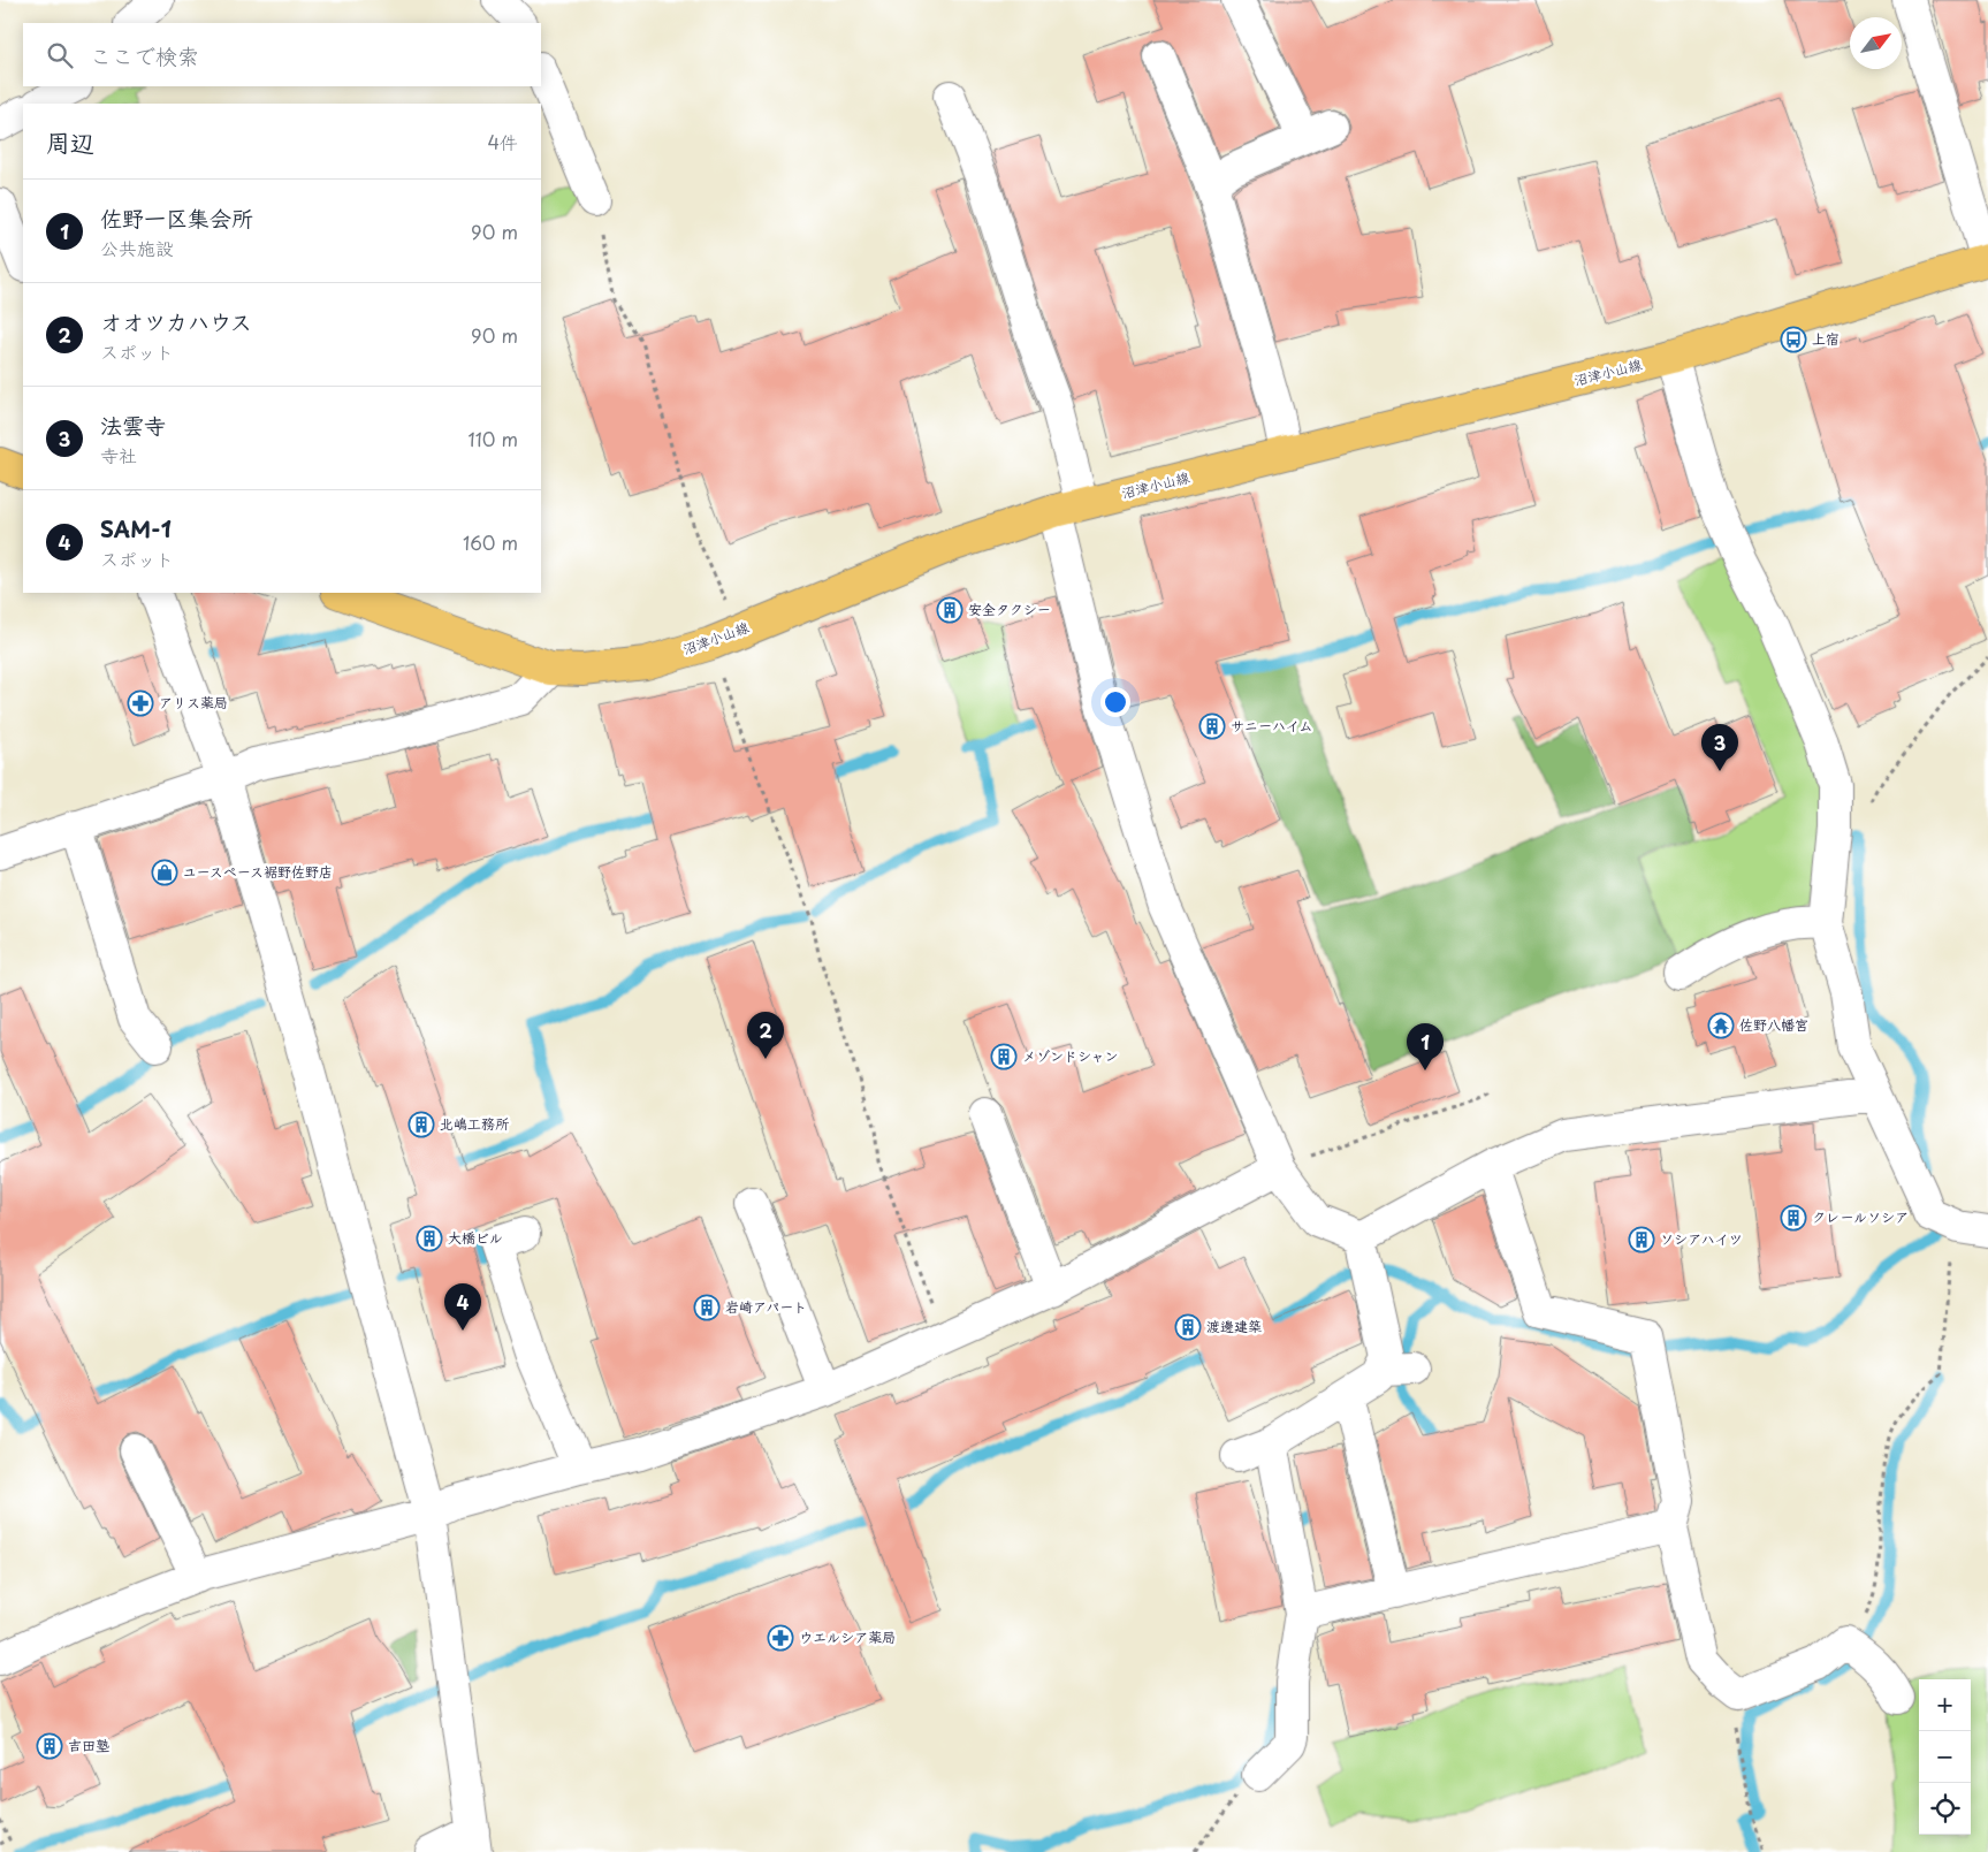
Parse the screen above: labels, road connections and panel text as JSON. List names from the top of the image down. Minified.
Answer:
{"streets":{"main road":["沼津小山線"]},"places":{"bus stop":["上宿"],"building":["安全タクシー","サニーハイム","メゾンドシャン","北嶋工務所","クレールソシア","大橋ビル","ソシアハイツ","岩崎アパート","渡邊建築","吉田塾"],"pharmacy":["アリス薬局","ウエルシア薬局"],"shop":["ユースペース裾野佐野店"],"temple":["佐野八幡宮"]},"north":"top right","page":{"search":"ここで検索","heading":["周辺","4件"],"list":[{"mark":"1","name":"佐野一区集会所","note":"公共施設","value":"90 m"},{"mark":"2","name":"オオツカハウス","note":"スポット","value":"90 m"},{"mark":"3","name":"法雲寺","note":"寺社","value":"110 m"},{"mark":"4","name":"SAM-1","note":"スポット","value":"160 m"}],"pins":["3","2","1","4"],"map_buttons":["+","−"]}}
